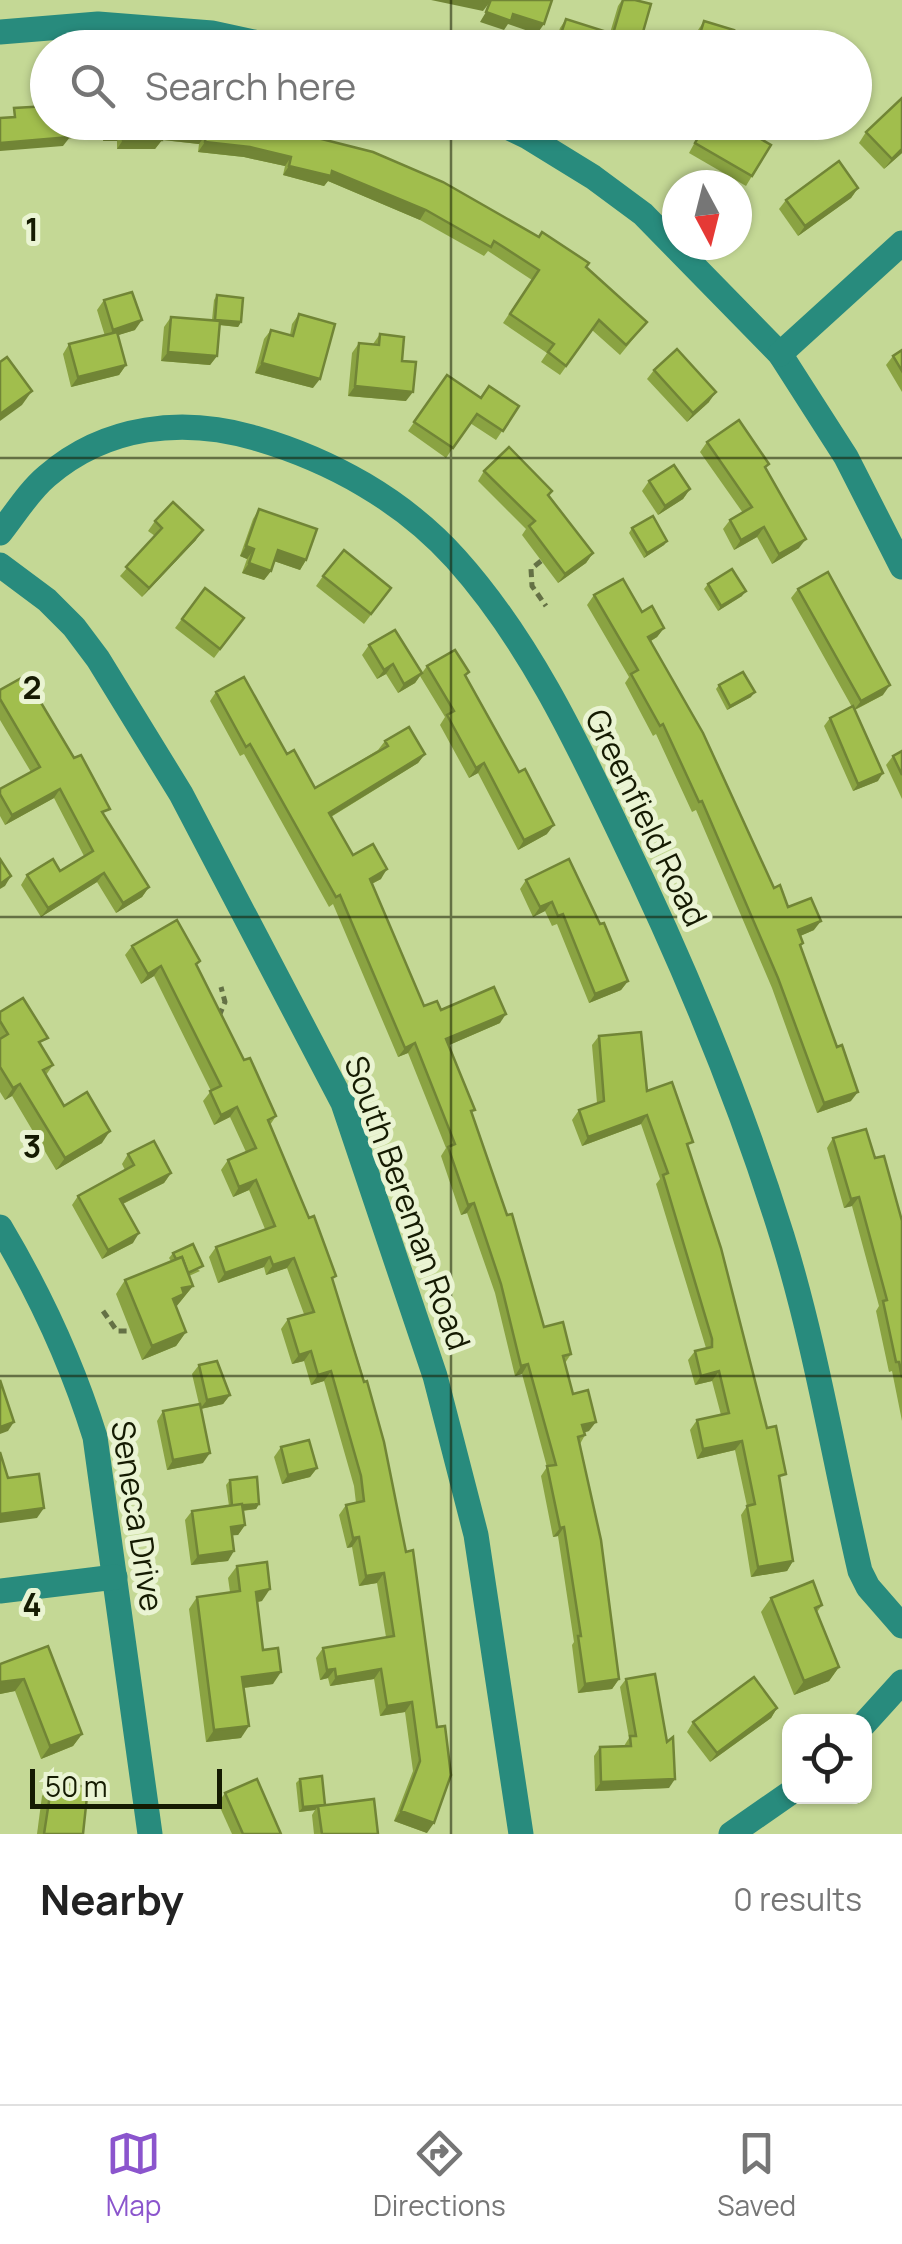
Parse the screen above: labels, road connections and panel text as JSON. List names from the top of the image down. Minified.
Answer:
{"streets":{"street":["Greenfield Road","South Bereman Road","Seneca Drive"]},"scale_bar":"50 m","north":"bottom","page":{"search":"Search here","scale":"50 m","heading":["Nearby","0 results"],"nav":["Map","Directions","Saved"]},"grid":{"rows":["1","2","3","4"]}}
